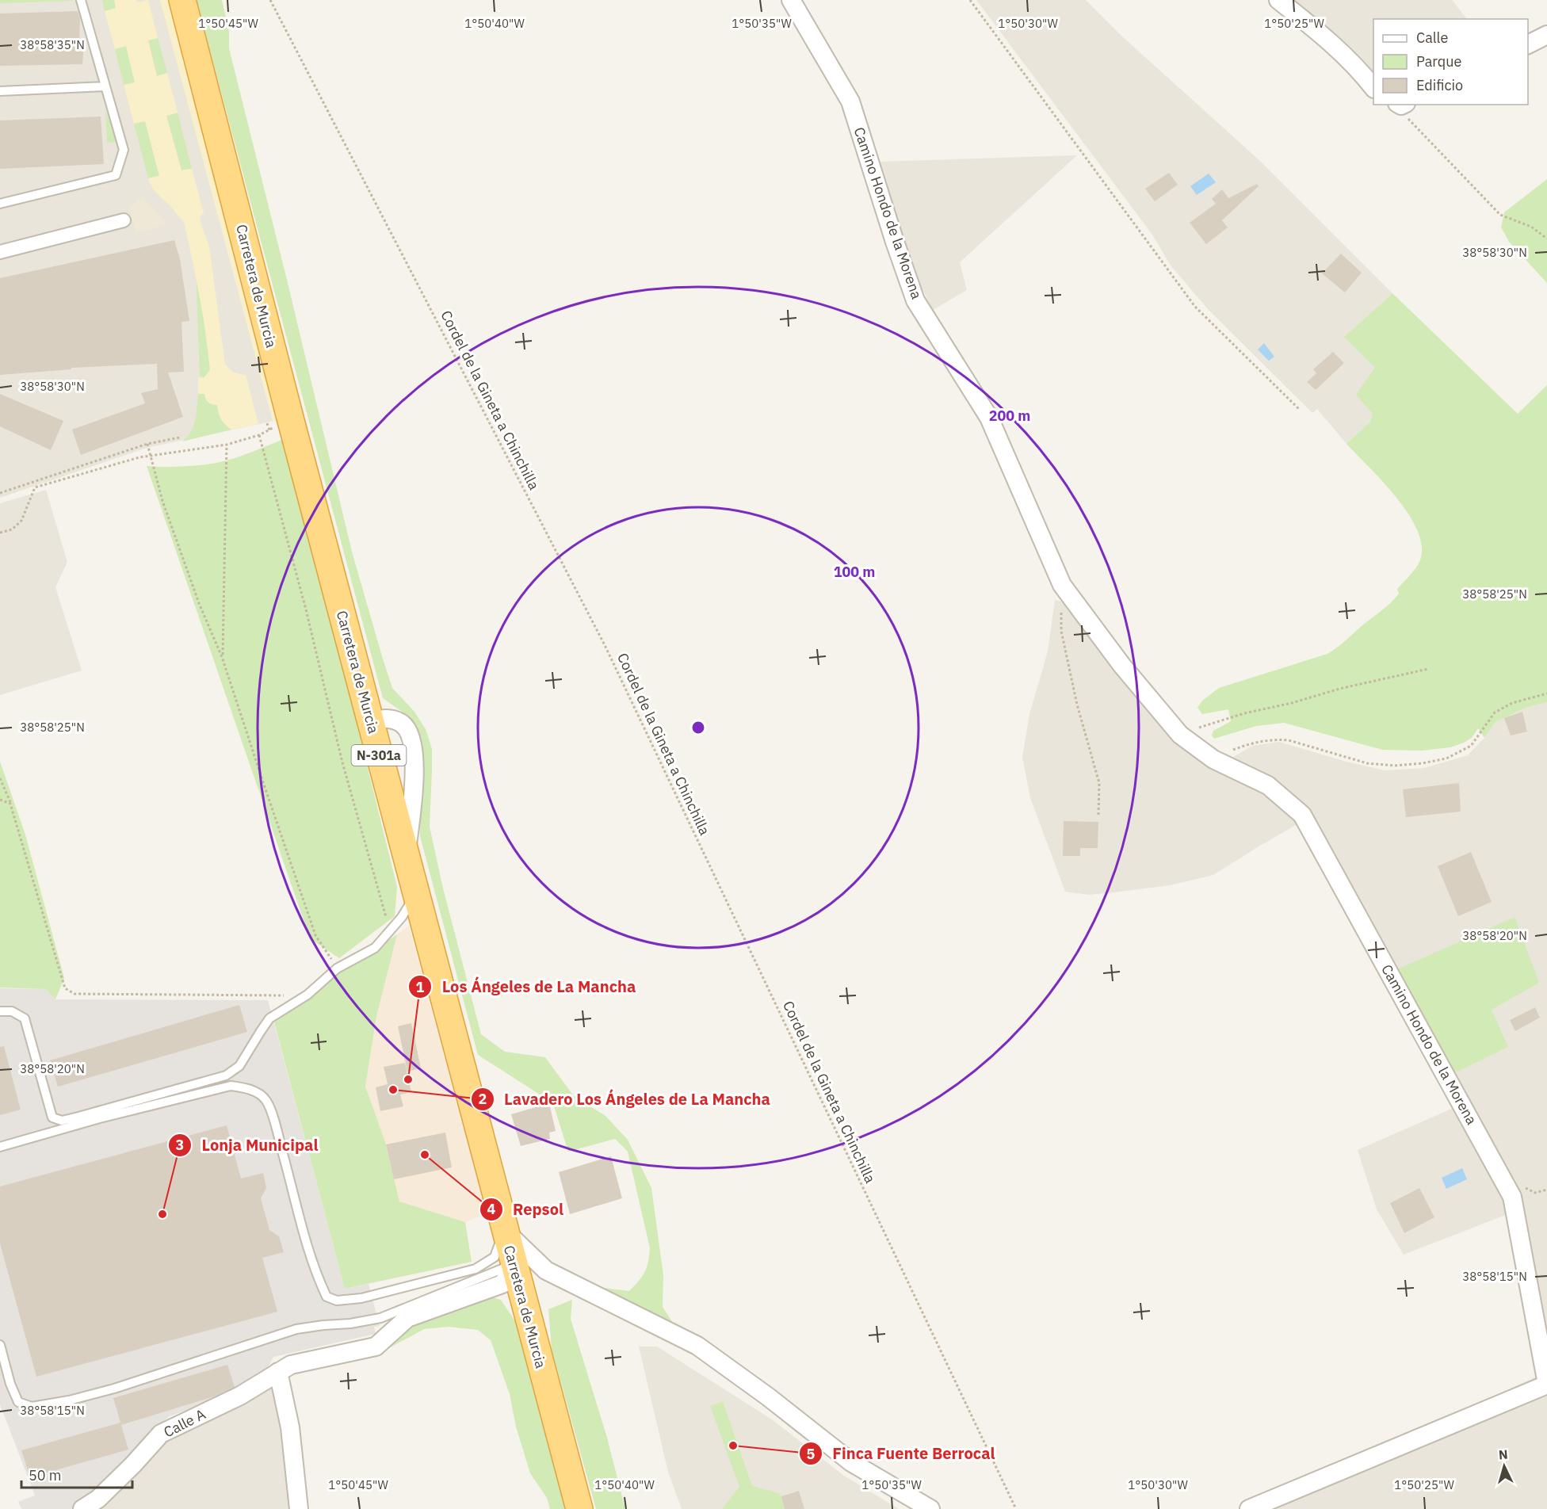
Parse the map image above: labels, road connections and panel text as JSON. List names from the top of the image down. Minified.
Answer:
{"streets":{"highway":["Carretera de Murcia","N-301a"],"street":["Camino Hondo de la Morena","Calle A"],"path":["Cordel de la Gineta a Chinchilla"]},"crossings":[["Carretera de Murcia","Calle A"]],"places":["Los Ángeles de La Mancha","Lavadero Los Ángeles de La Mancha","Repsol","Lonja Municipal","Finca Fuente Berrocal"],"legend":["Calle","Parque","Edificio"],"scale_bar":"50 m","north":"top","coordinates":["1°50'45\"W","1°50'40\"W","1°50'35\"W","1°50'30\"W","1°50'25\"W","38°58'35\"N","38°58'30\"N","38°58'25\"N","38°58'20\"N","38°58'15\"N"],"rings":["200 m","100 m"]}
